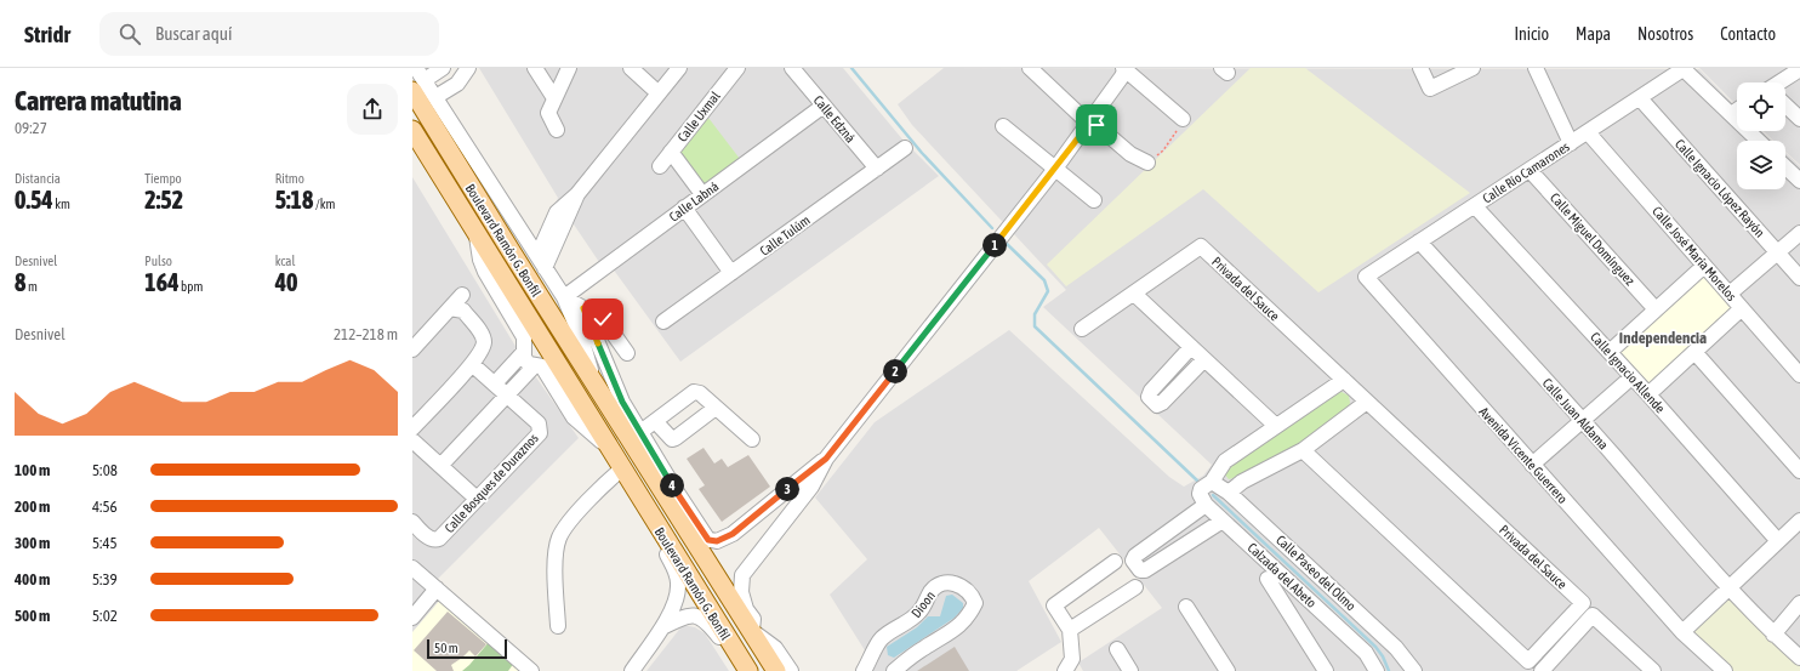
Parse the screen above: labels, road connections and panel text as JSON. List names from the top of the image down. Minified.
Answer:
{"streets":{"main road":["Boulevard Ramón G. Bonfil"],"street":["Calle Uxmal","Calle Edzná","Calle Río Camarones","Calle Ignacio López Rayón","Calle Labná","Calle Tulúm","Calle Miguel Domínguez","Calle José María Morelos","Privada del Sauce","Calle Ignacio Allende","Calle Juan Aldama","Avenida Vicente Guerrero","Calle Bosques de Duraznos","Calle Paseo del Olmo","Calzada del Abeto","Dioon"]},"crossings":[["Calle Edzná","Calle Labná"],["Calle Edzná","Calle Tulúm"],["Calle Río Camarones","Calle Ignacio López Rayón"],["Calle Río Camarones","Calle Miguel Domínguez"],["Calle Río Camarones","Calle José María Morelos"],["Calle Río Camarones","Calle Ignacio Allende"],["Calle Río Camarones","Calle Juan Aldama"],["Calle Río Camarones","Avenida Vicente Guerrero"],["Calle Labná","Boulevard Ramón G. Bonfil"]],"districts":["Independencia"],"scale_bar":"50 m","page":{"header":"Stridr","search":"Buscar aquí","nav":["Inicio","Mapa","Nosotros","Contacto"],"heading":["Carrera matutina","09:27"],"stats":[["Distancia","0.54 km"],["Tiempo","2:52"],["Ritmo","5:18 /km"],["Desnivel","8 m"],["Pulso","164 bpm"],["kcal","40"]],"pins":["1","2","4","3"],"chart":["Desnivel","212–218 m"],"list":[{"name":"100 m","note":"5:08"},{"name":"200 m","note":"4:56"},{"name":"300 m","note":"5:45"},{"name":"400 m","note":"5:39"},{"name":"500 m","note":"5:02"}],"scale":"50 m"}}
